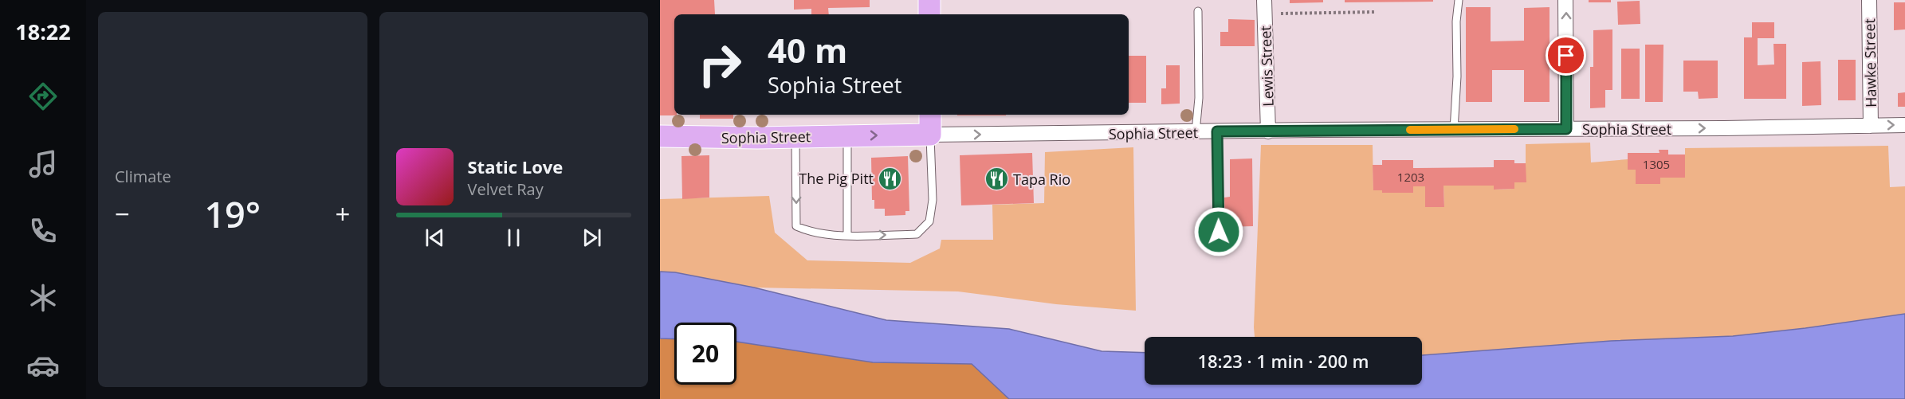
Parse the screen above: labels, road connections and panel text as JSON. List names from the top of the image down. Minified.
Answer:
{"streets":{"main road":["Sophia Street"],"street":["Hawke Street","Lewis Street"]},"crossings":[["Hawke Street","Sophia Street"],["Lewis Street","Sophia Street"]],"one_way":["Sophia Street"],"places":{"restaurant":["The Pig Pitt","Tapa Rio"]},"house_numbers":["1305","1203"],"page":{"tabs":"18:22","tile":"Climate","turn":["40 m","Sophia Street"],"song":["Static Love","Velvet Ray"],"heat":["−","19°","+"],"limit":"20","trip":"18:23 · 1 min · 200 m"}}
